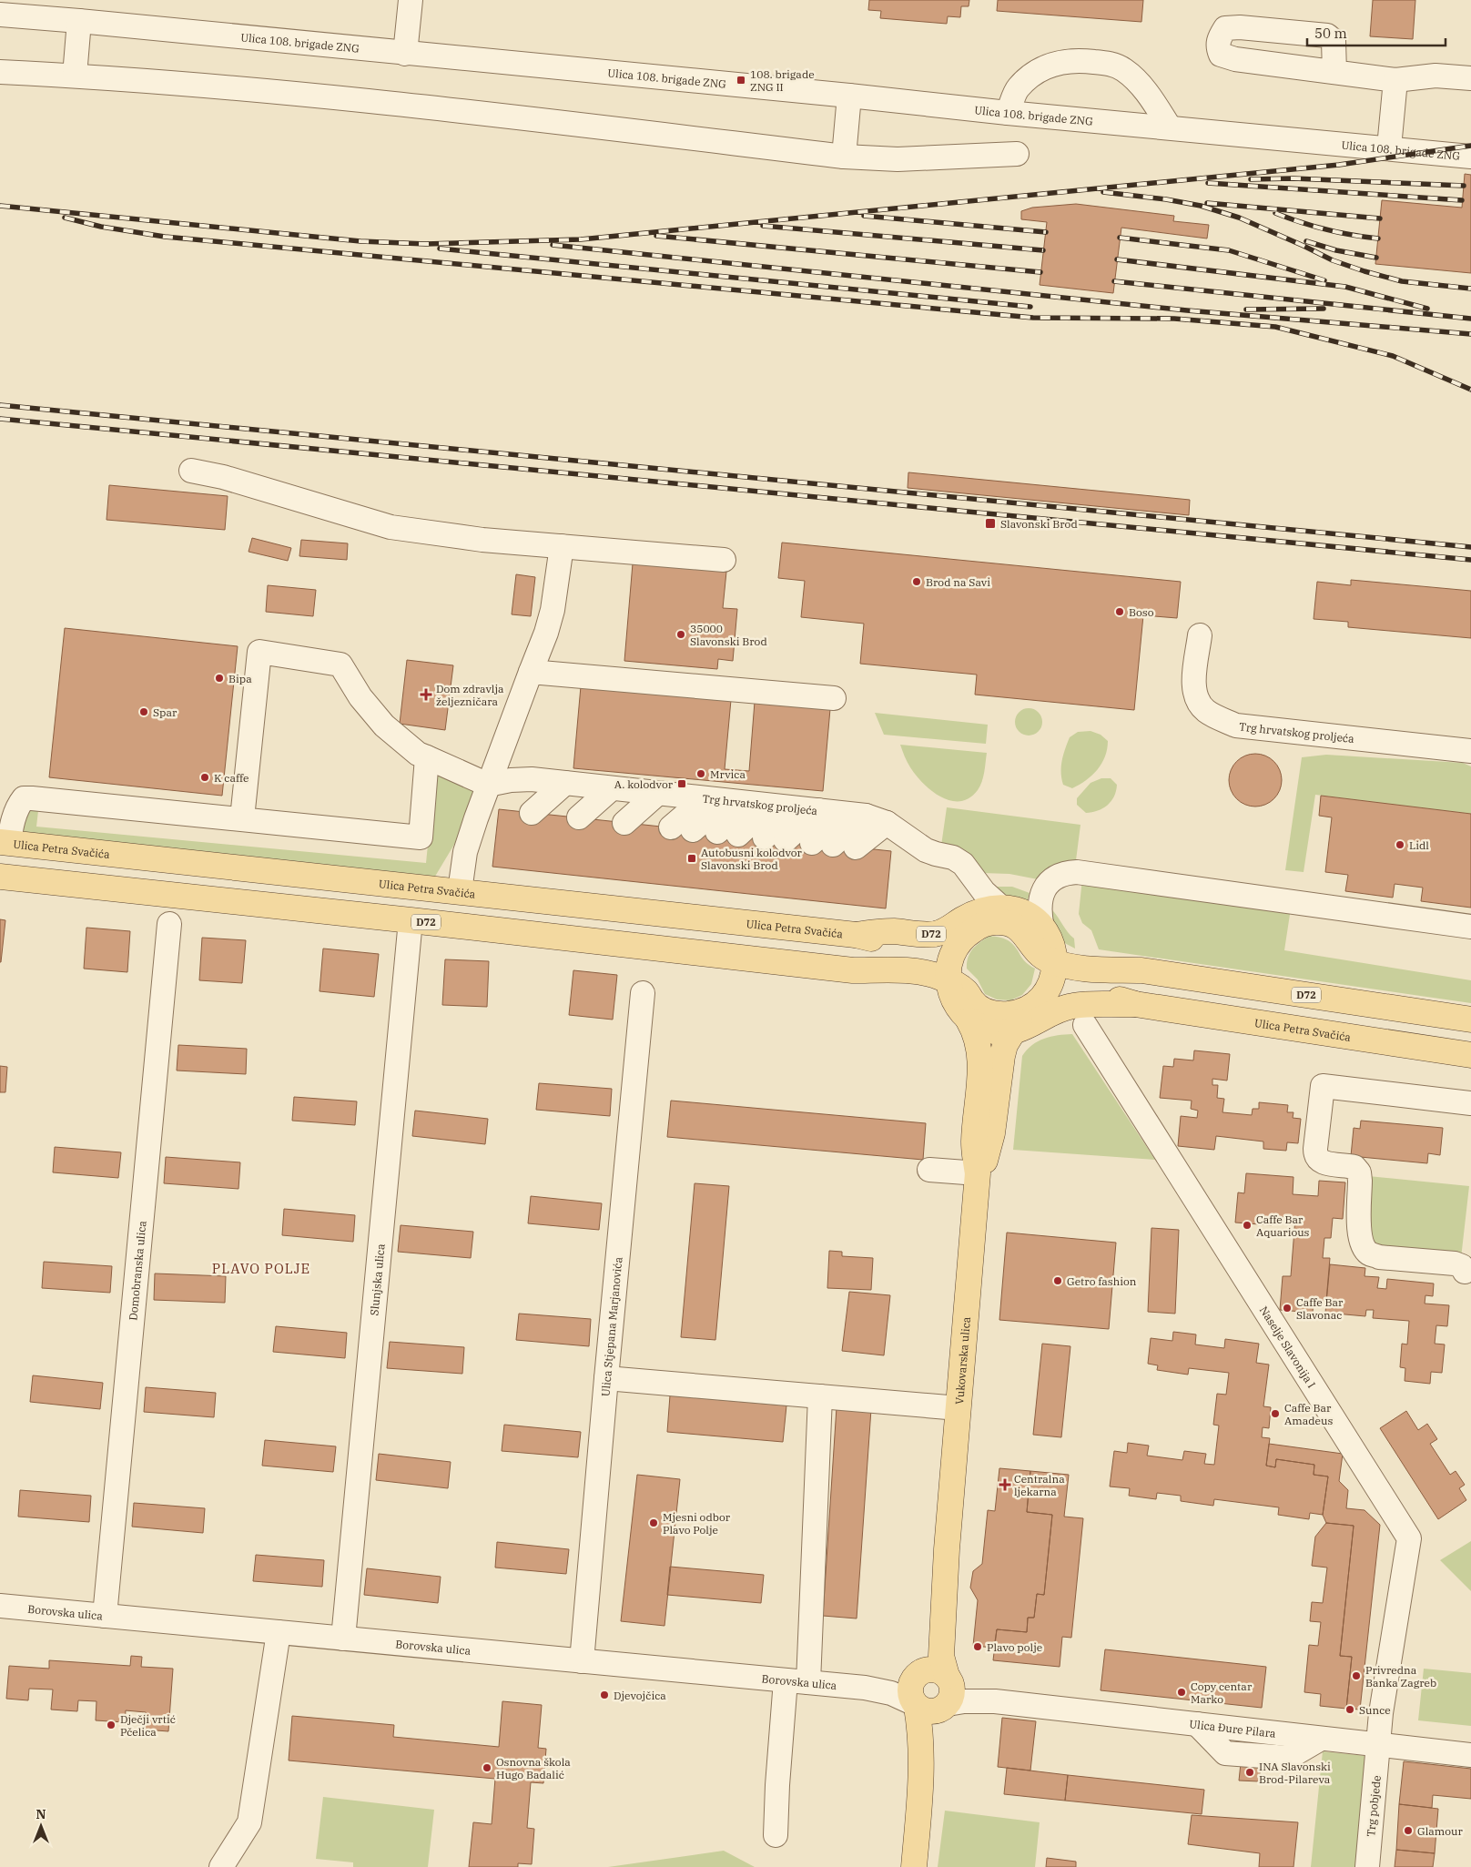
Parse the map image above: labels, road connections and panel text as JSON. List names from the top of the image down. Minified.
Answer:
{"streets":{"main road":["Ulica Petra Svačića","D72","Vukovarska ulica"],"street":["Ulica 108. brigade ZNG","Trg hrvatskog proljeća","Domobranska ulica","Slunjska ulica","Ulica Stjepana Marjanovića","Naselje Slavonija I","Borovska ulica","Ulica Đure Pilara","Trg pobjede"]},"crossings":[["Trg hrvatskog proljeća","D72"],["Ulica Petra Svačića","D72"],["D72","Slunjska ulica"],["D72","Vukovarska ulica"],["Domobranska ulica","Borovska ulica"],["Slunjska ulica","Borovska ulica"],["Ulica Stjepana Marjanovića","Borovska ulica"],["Naselje Slavonija I","Ulica Đure Pilara"],["Naselje Slavonija I","Trg pobjede"],["Vukovarska ulica","Borovska ulica"],["Vukovarska ulica","Ulica Đure Pilara"],["Ulica Đure Pilara","Trg pobjede"]],"districts":["PLAVO POLJE"],"places":{"transit":["108. brigade ZNG II","Slavonski Brod","A. kolodvor","Autobusni kolodvor Slavonski Brod"],"other":["Brod na Savi","Boso","35000 Slavonski Brod","Bipa","Spar","Mrvica","K caffe","Lidl","Caffe Bar Aquarious","Getro fashion","Caffe Bar Slavonac","Caffe Bar Amadeus","Mjesni odbor Plavo Polje","Plavo polje","Privredna Banka Zagreb","Copy centar Marko","Djevojčica","Sunce","Dječji vrtić Pčelica","Osnovna škola Hugo Badalić","INA Slavonski Brod-Pilareva","Glamour"],"health":["Dom zdravlja željezničara","Centralna ljekarna"]},"scale_bar":"50 m","north":"top"}
